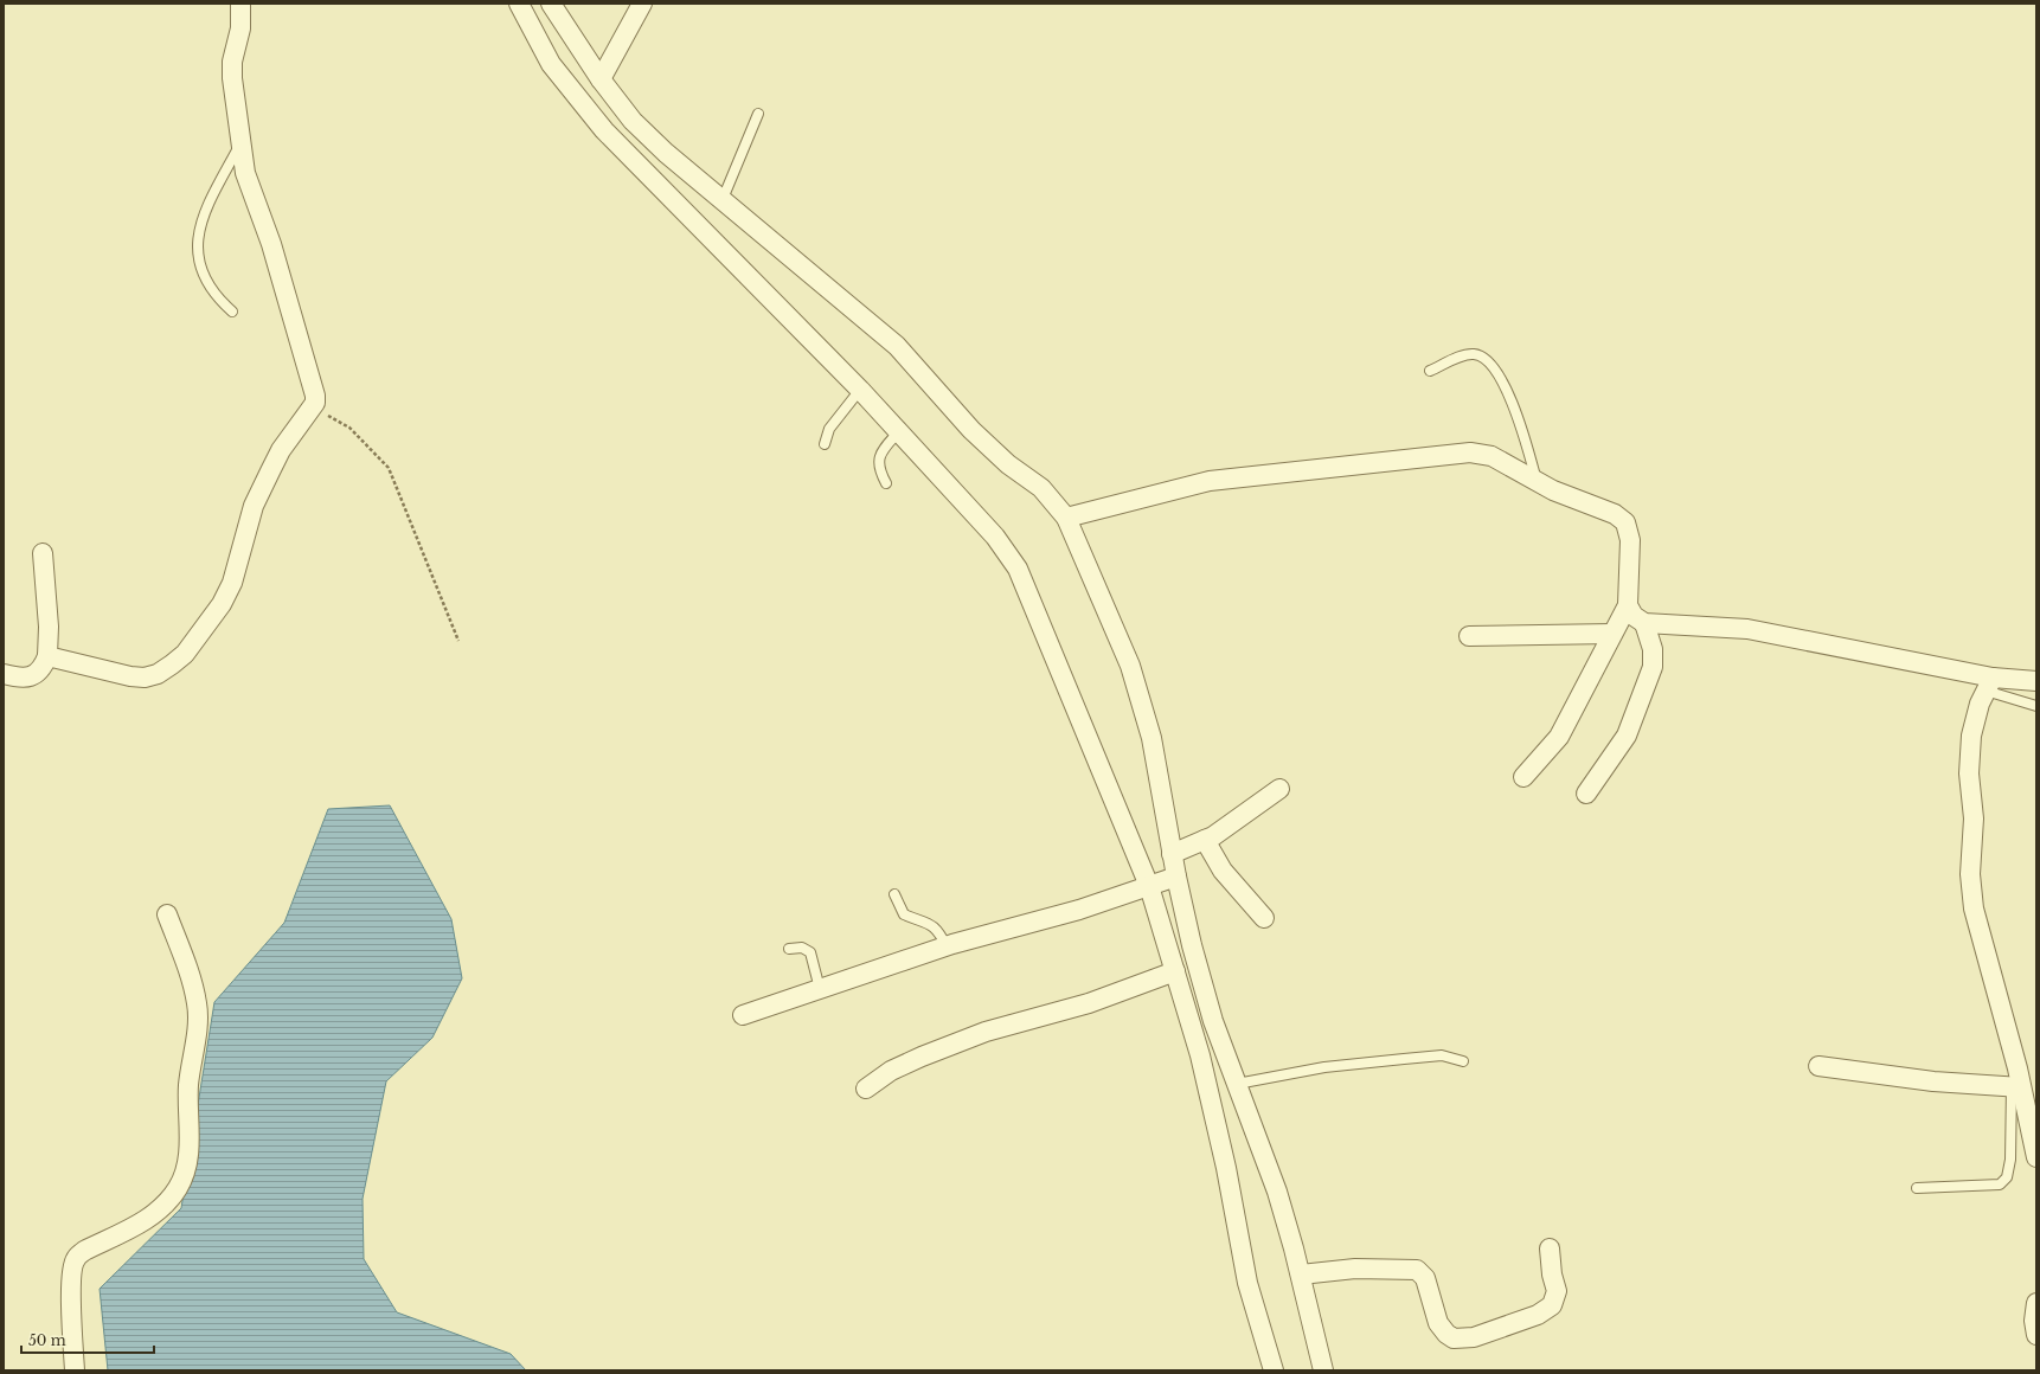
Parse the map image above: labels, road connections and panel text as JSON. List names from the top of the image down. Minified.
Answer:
{"scale_bar":"50 m"}
